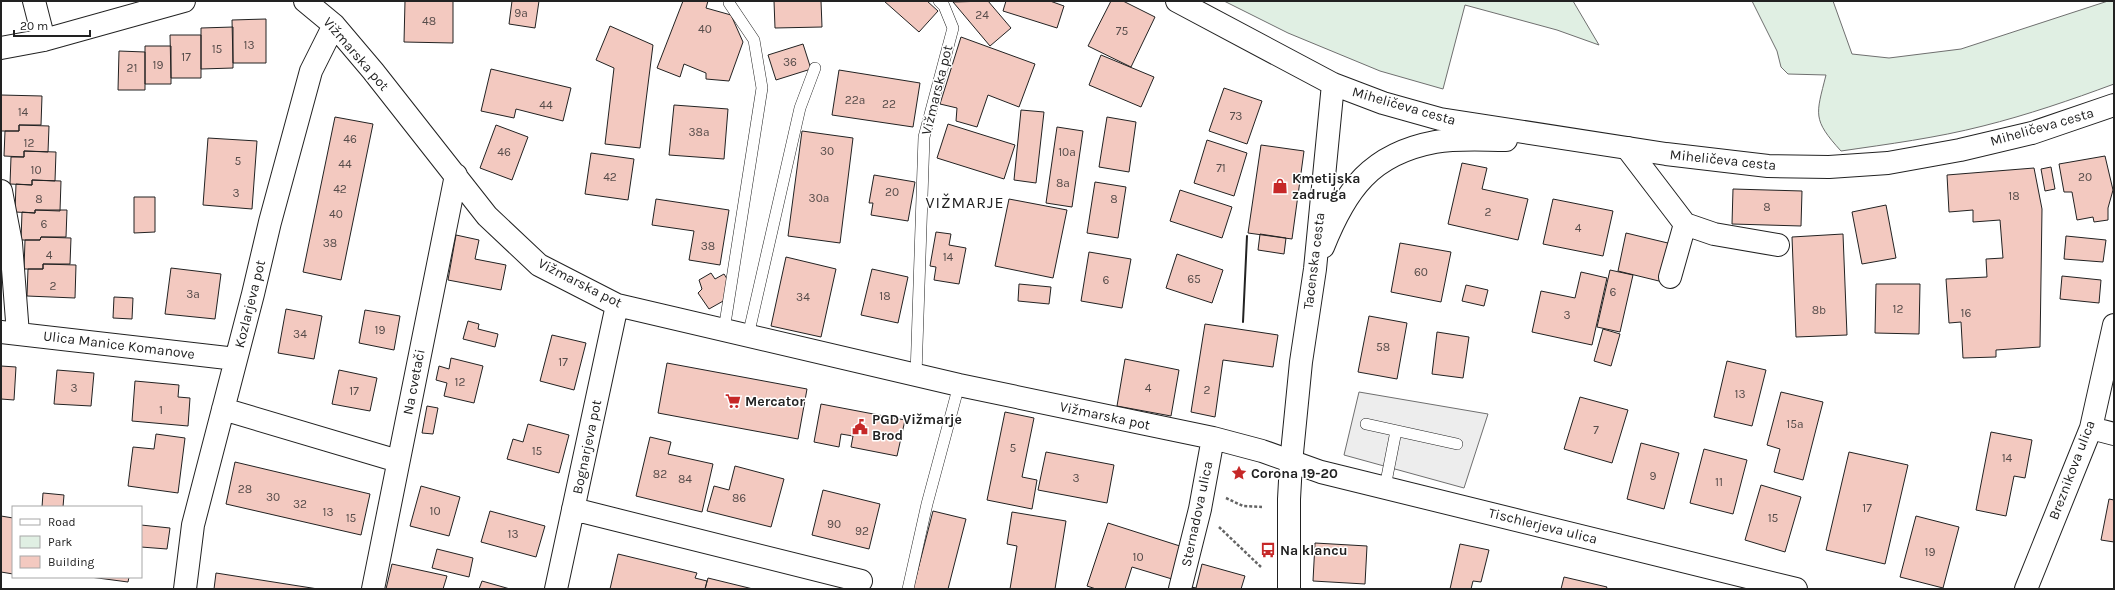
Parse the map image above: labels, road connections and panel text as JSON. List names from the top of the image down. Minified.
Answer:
{"streets":{"street":["Vižmarska pot","Miheličeva cesta","Tacenska cesta","Kozlarjeva pot","Ulica Manice Komanove","Na cvetači","Bognarjeva pot","Breznikova ulica","Sternadova ulica","Tischlerjeva ulica"]},"crossings":[["Vižmarska pot","Tacenska cesta"],["Vižmarska pot","Kozlarjeva pot"],["Vižmarska pot","Na cvetači"],["Vižmarska pot","Bognarjeva pot"],["Vižmarska pot","Sternadova ulica"],["Vižmarska pot","Tischlerjeva ulica"],["Miheličeva cesta","Tacenska cesta"],["Tacenska cesta","Tischlerjeva ulica"],["Kozlarjeva pot","Ulica Manice Komanove"]],"districts":["VIŽMARJE"],"places":{"shop":["Kmetijska zadruga"],"supermarket":["Mercator"],"public building":["PGD Vižmarje Brod"],"place":["Corona 19-20"],"bus stop":["Na klancu"]},"house_numbers":["9a","24","48","40","75","13","15","17","36","19","21","22a","22","44","14","73","38a","46","12","30","46","10a","5","44","71","10","42","20","8a","42","20","3","18","30a","8","8","8","2","40","6","4","38","38","4","14","60","65","6","2","6","3a","18","34","12","8b","16","3","19","34","58","17","12","3","4","2","17","13","1","15a","7","5","15","14","82","9","3","84","11","28","30","86","32","17","10","13","15","15","90","92","13","19","10"],"legend":["Road","Park","Building"],"scale_bar":"20 m"}
